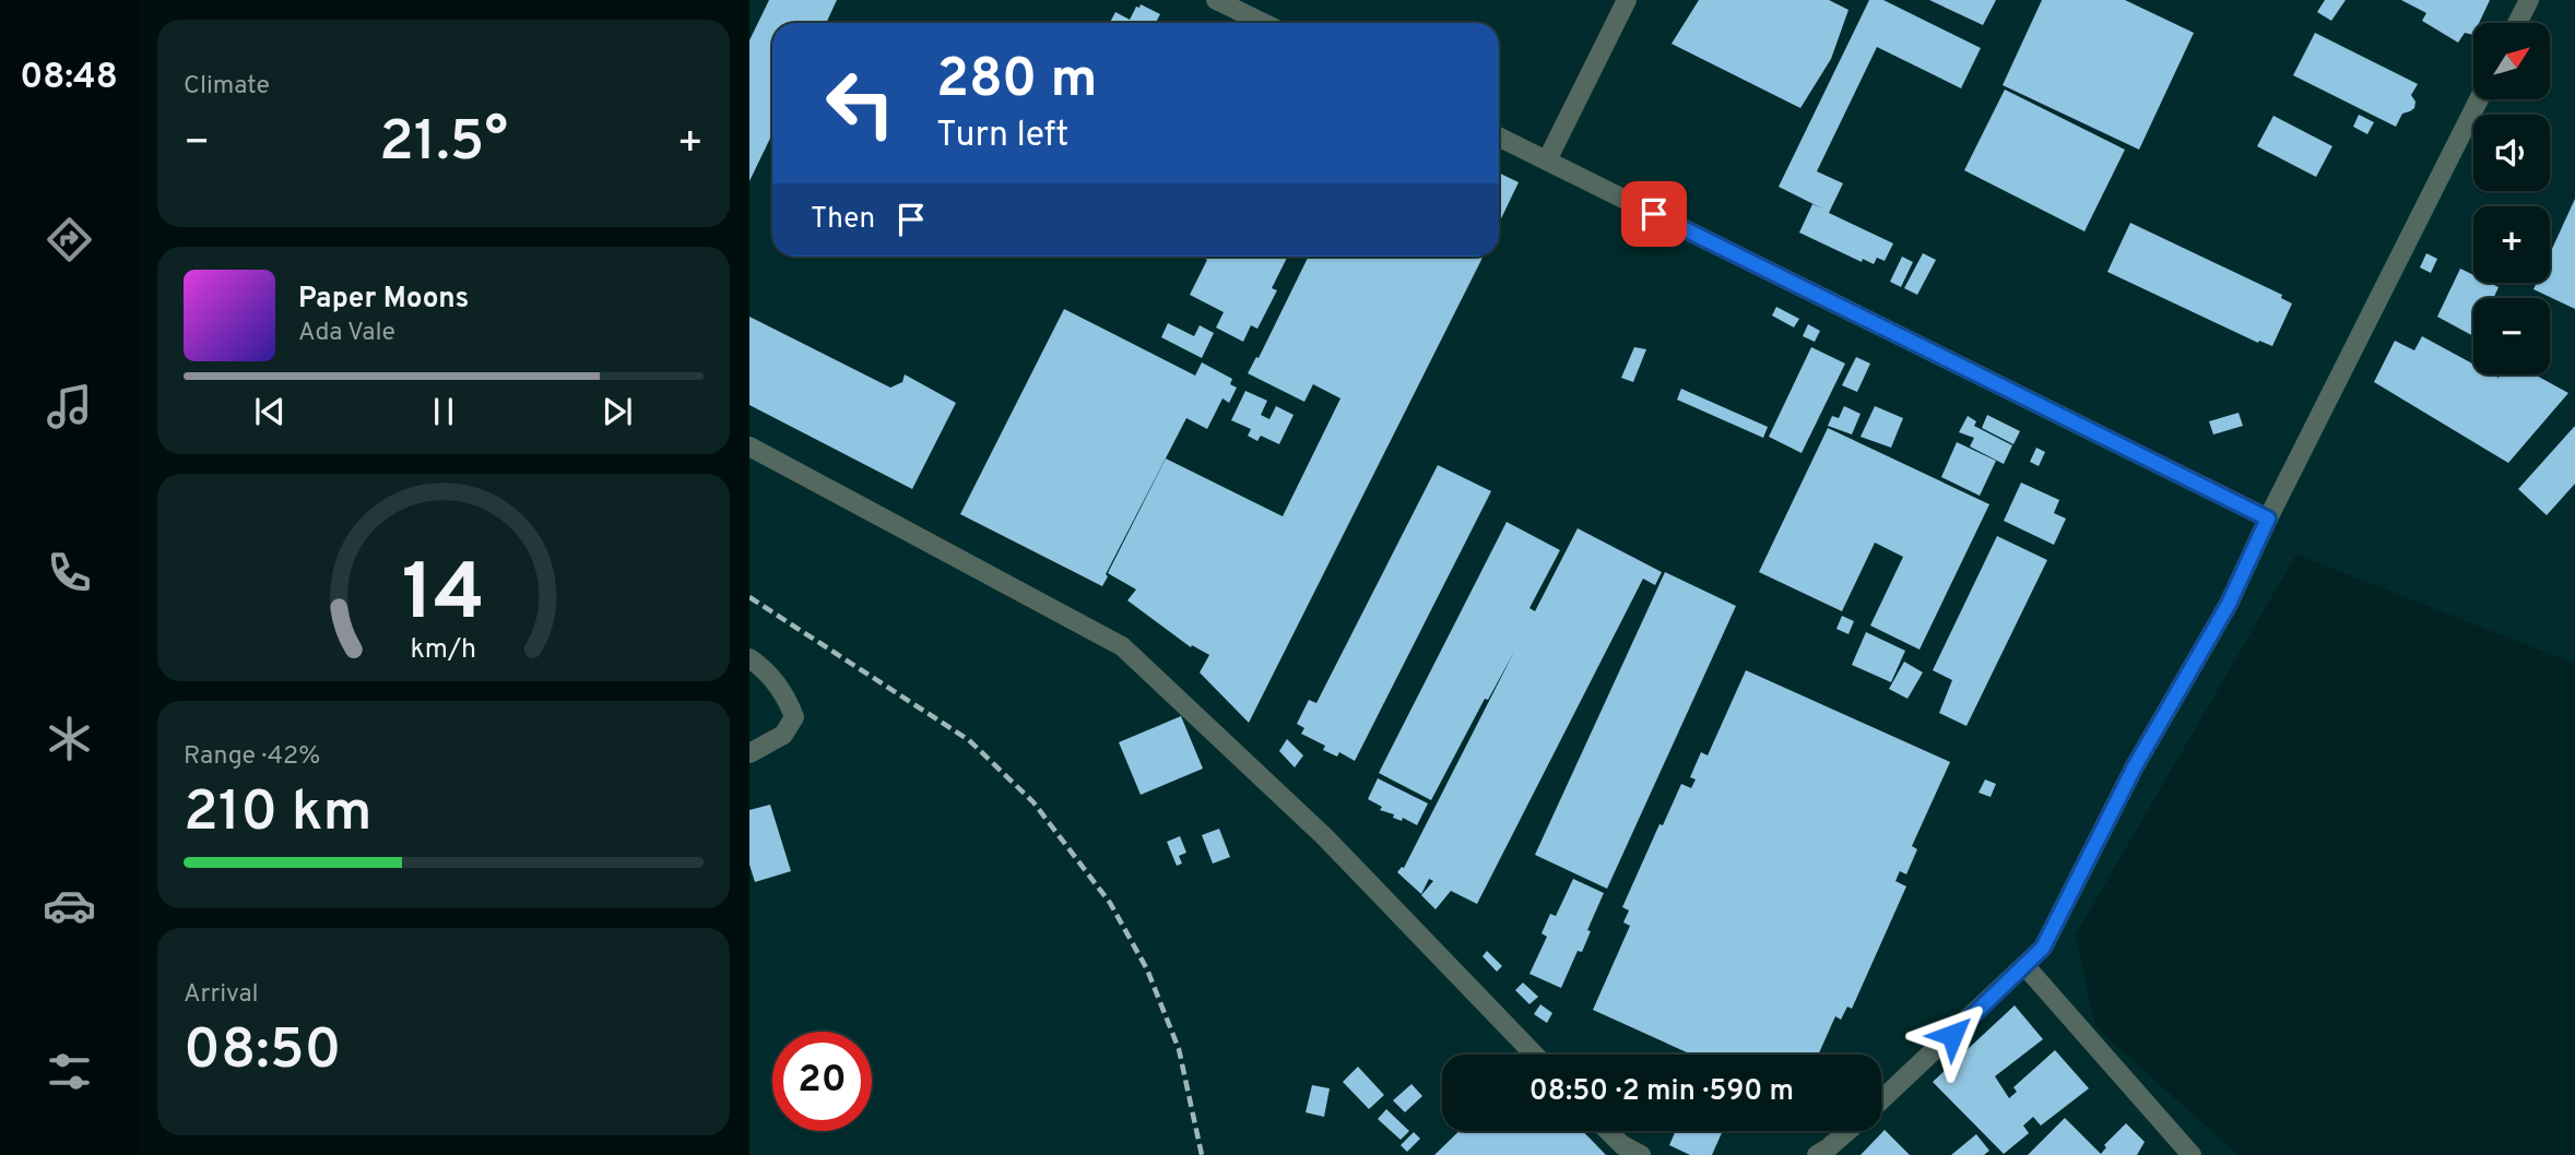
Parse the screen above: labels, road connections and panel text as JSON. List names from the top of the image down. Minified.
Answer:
{"north":"top right","page":{"tabs":"08:48","tile":["Climate",["Range · 42%","210 km"],["Arrival","08:50"]],"map_buttons":["+","−"],"turn":["280 m","Turn left"],"heat":["−","21.5°","+"],"then":"Then","song":["Paper Moons","Ada Vale"],"limit":"20","trip":"08:50 · 2 min · 590 m","gauge":["14","km/h"]}}
